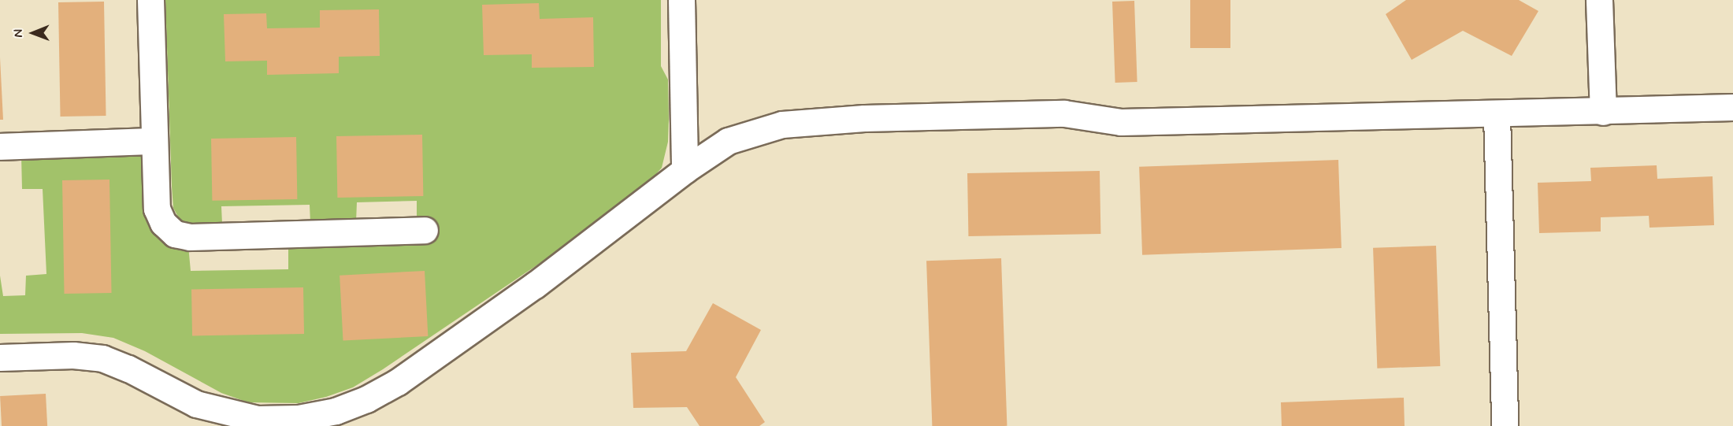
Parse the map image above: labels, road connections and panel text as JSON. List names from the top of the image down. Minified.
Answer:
{"north":"left"}
